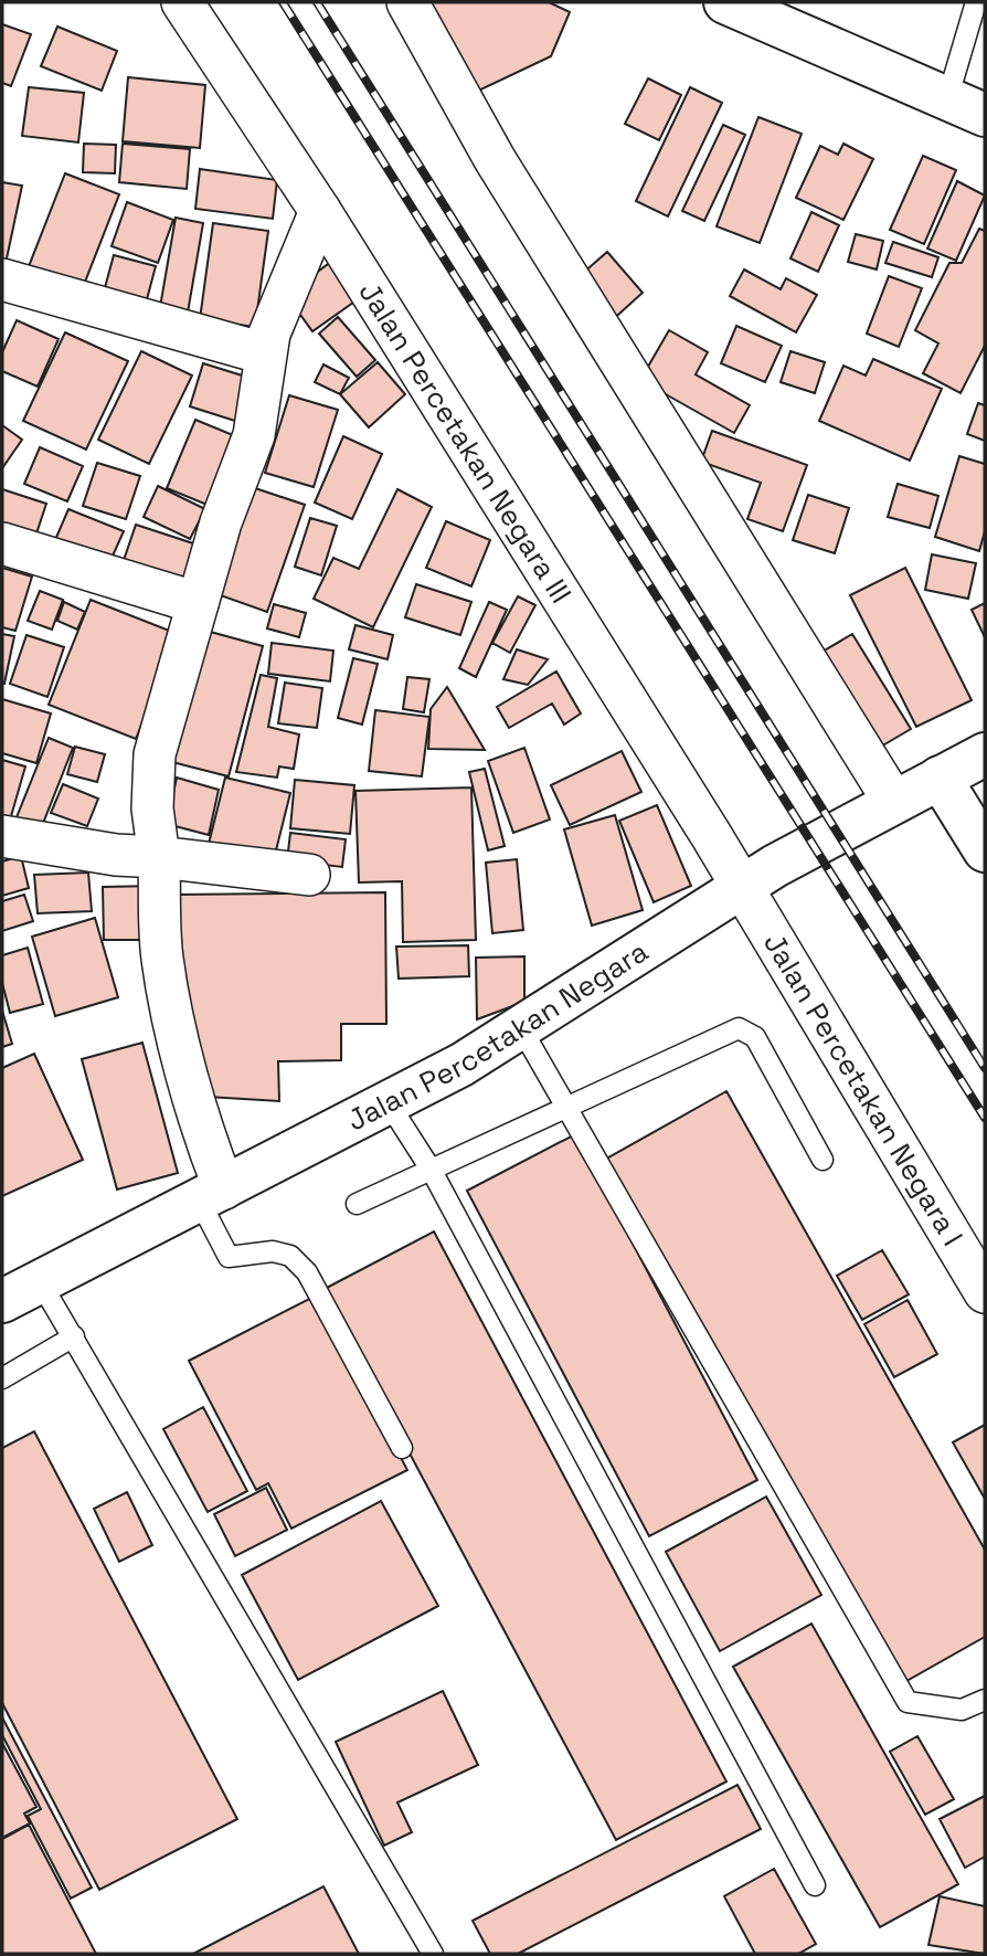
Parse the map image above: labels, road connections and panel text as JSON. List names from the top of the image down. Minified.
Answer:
{"streets":{"main road":["Jalan Percetakan Negara"],"street":["Jalan Percetakan Negara III","Jalan Percetakan Negara I"]},"crossings":[["Jalan Percetakan Negara III","Jalan Percetakan Negara"],["Jalan Percetakan Negara III","Jalan Percetakan Negara I"],["Jalan Percetakan Negara","Jalan Percetakan Negara I"]]}
